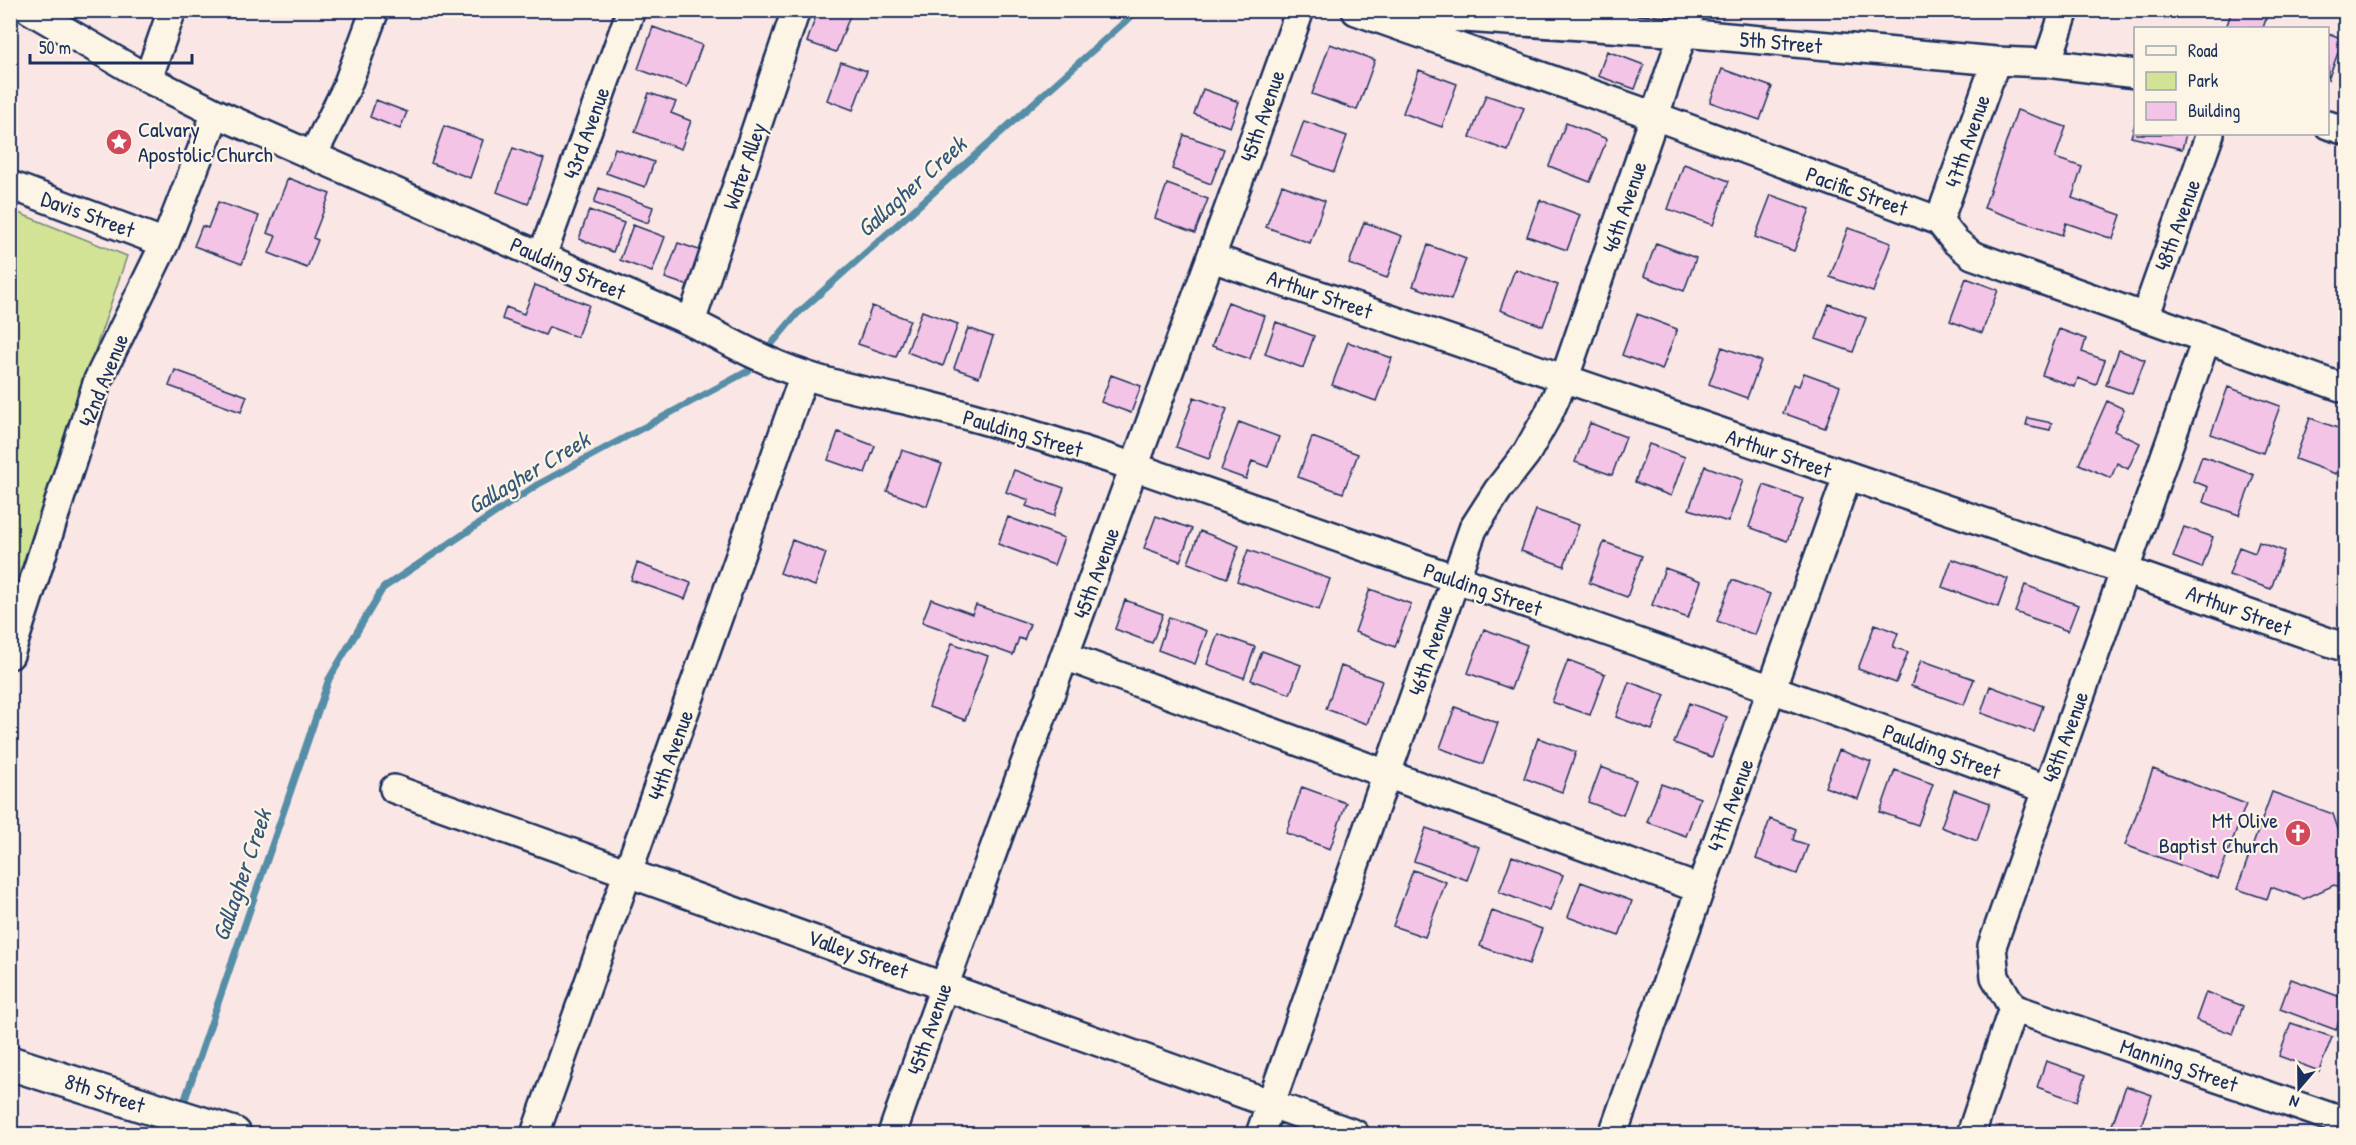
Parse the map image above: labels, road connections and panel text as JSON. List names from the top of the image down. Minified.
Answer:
{"streets":{"main road":["8th Street"],"street":["5th Street","45th Avenue","43rd Avenue","47th Avenue","Water Alley","Pacific Street","46th Avenue","Davis Street","48th Avenue","Paulding Street","Arthur Street","42nd Avenue","44th Avenue","Valley Street","Manning Street"]},"crossings":[["5th Street","47th Avenue"],["5th Street","Pacific Street"],["5th Street","46th Avenue"],["45th Avenue","Paulding Street"],["45th Avenue","Arthur Street"],["45th Avenue","Valley Street"],["43rd Avenue","Paulding Street"],["47th Avenue","Pacific Street"],["47th Avenue","Paulding Street"],["47th Avenue","Arthur Street"],["Water Alley","Paulding Street"],["Pacific Street","46th Avenue"],["Pacific Street","48th Avenue"],["46th Avenue","Paulding Street"],["46th Avenue","Arthur Street"],["46th Avenue","Valley Street"],["Davis Street","42nd Avenue"],["48th Avenue","Paulding Street"],["48th Avenue","Arthur Street"],["48th Avenue","Manning Street"],["Paulding Street","42nd Avenue"],["Paulding Street","44th Avenue"],["44th Avenue","Valley Street"]],"water":["Gallagher Creek"],"places":{"place":["Calvary Apostolic Church"],"church":["Mt Olive Baptist Church"]},"legend":["Road","Park","Building"],"scale_bar":"50 m","north":"bottom"}
